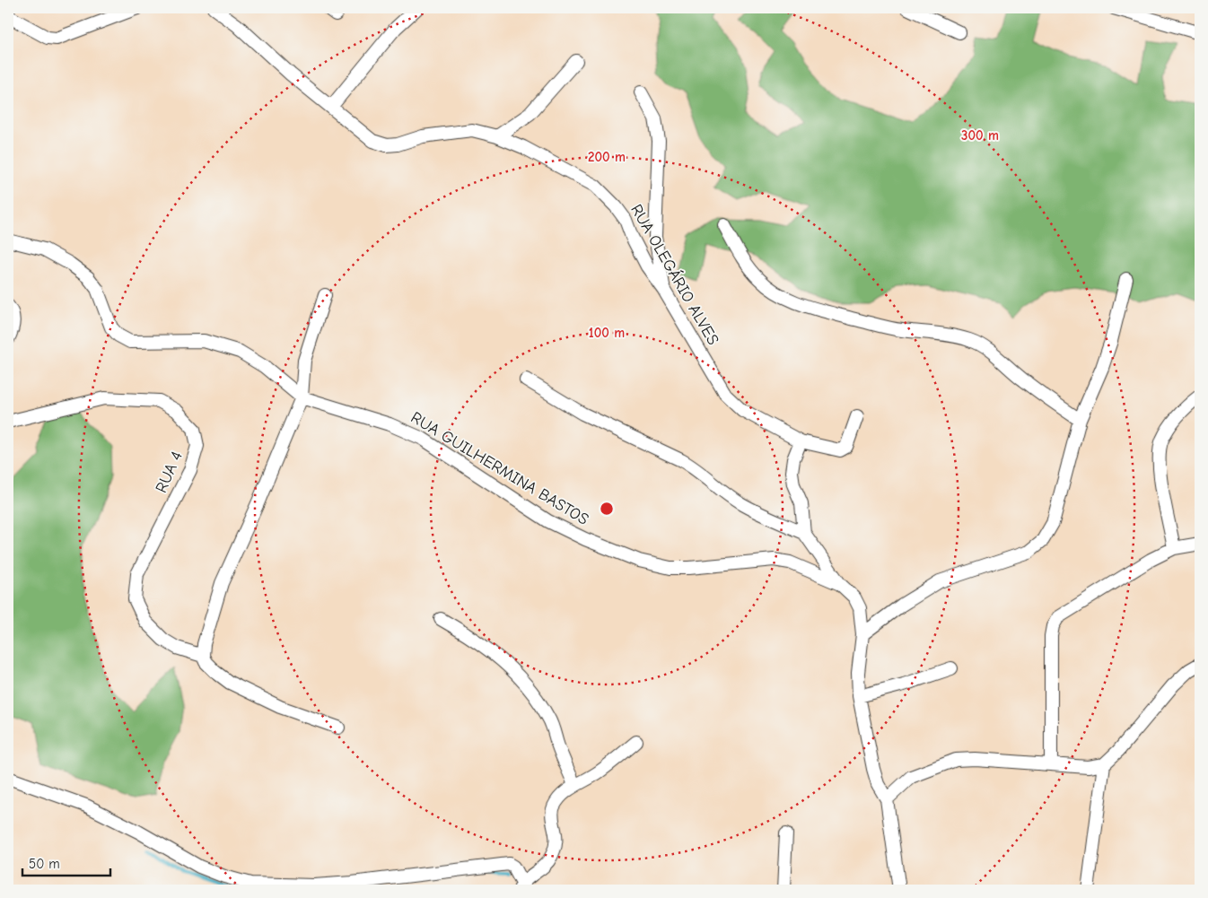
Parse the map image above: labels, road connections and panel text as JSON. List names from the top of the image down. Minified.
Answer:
{"streets":{"street":["RUA OLEGÁRIO ALVES","RUA GUILHERMINA BASTOS","RUA 4"]},"scale_bar":"50 m","rings":["300 m","200 m","100 m"]}
